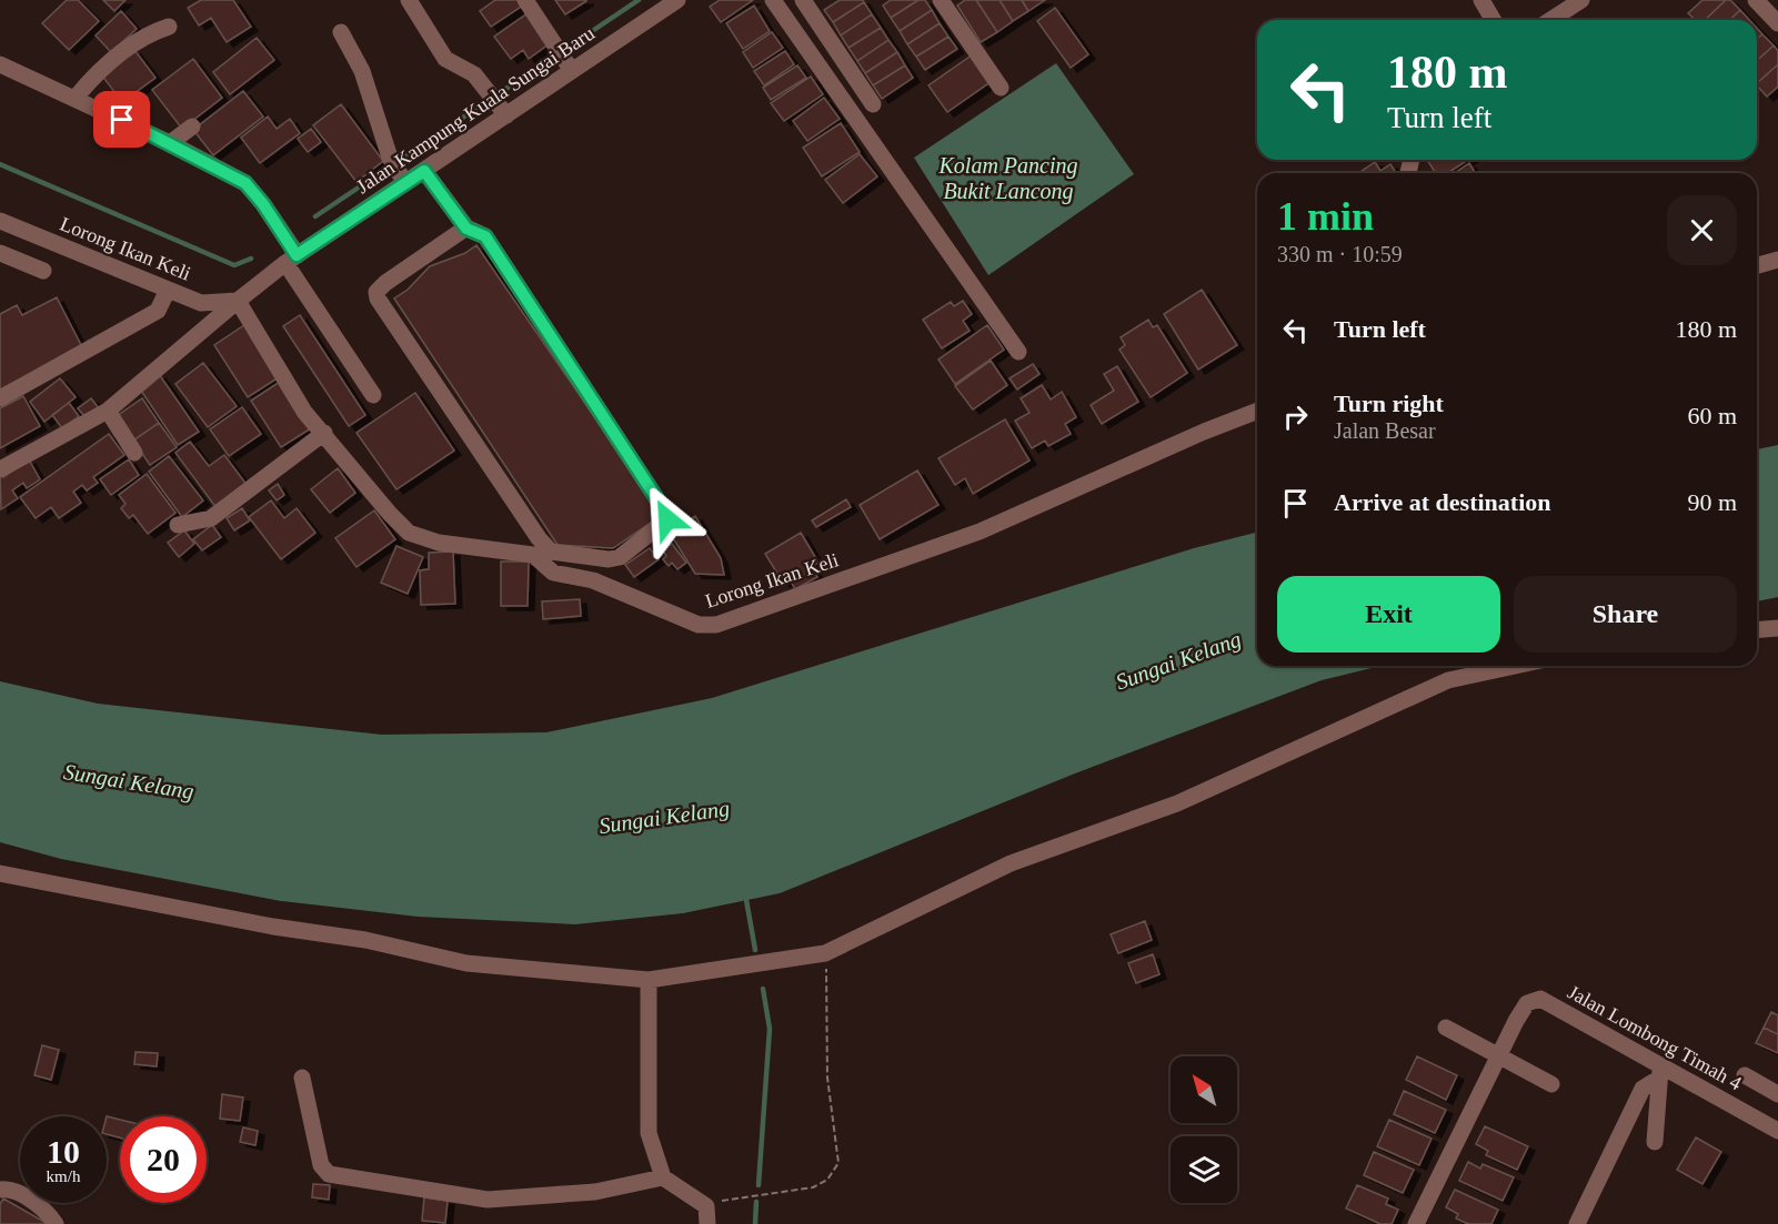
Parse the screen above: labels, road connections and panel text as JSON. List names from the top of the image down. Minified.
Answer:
{"streets":{"street":["Jalan Kampung Kuala Sungai Baru","Lorong Ikan Keli","Jalan Lombong Timah 4"]},"water":["Kolam Pancing Bukit Lancong","Sungai Kelang"],"north":"top left","page":{"turn":["180 m","Turn left"],"heading":["1 min","330 m · 10:59"],"list":[{"name":"Turn left","value":"180 m"},{"name":"Turn right","note":"Jalan Besar","value":"60 m"},{"name":"Arrive at destination","value":"90 m"}],"buttons":["Exit","Share"],"speed":"10 km/h","limit":"20"}}
